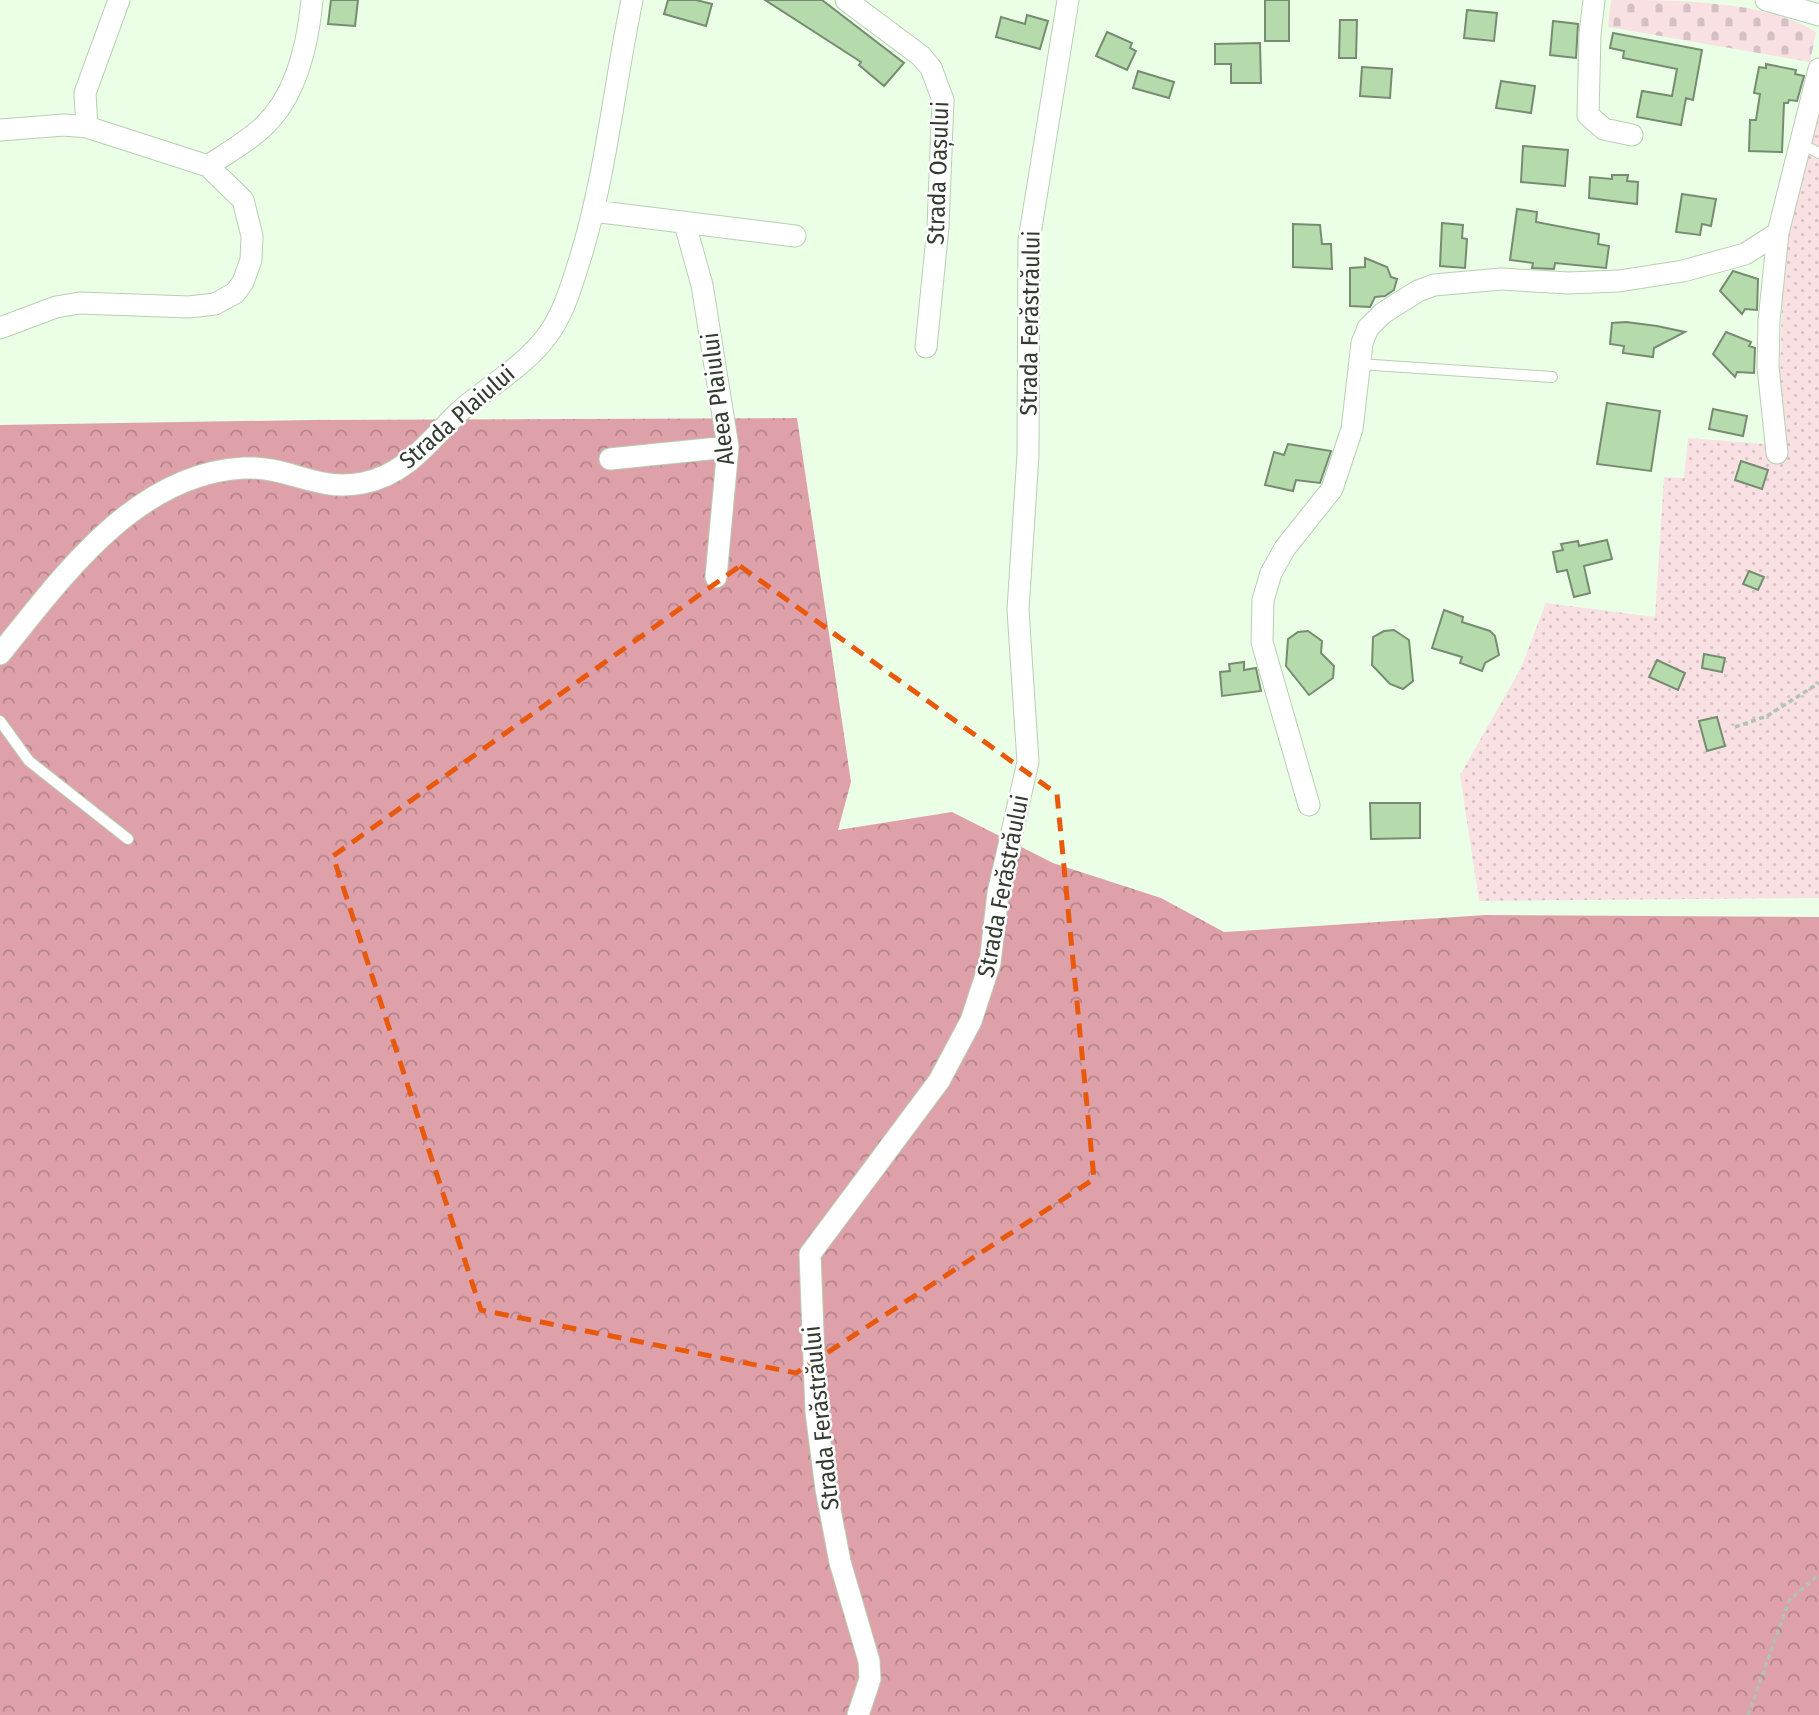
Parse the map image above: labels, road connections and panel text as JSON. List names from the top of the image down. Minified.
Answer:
{"streets":{"street":["Strada Oașului","Strada Ferăstrăului","Aleea Plaiului","Strada Plaiului"]}}
